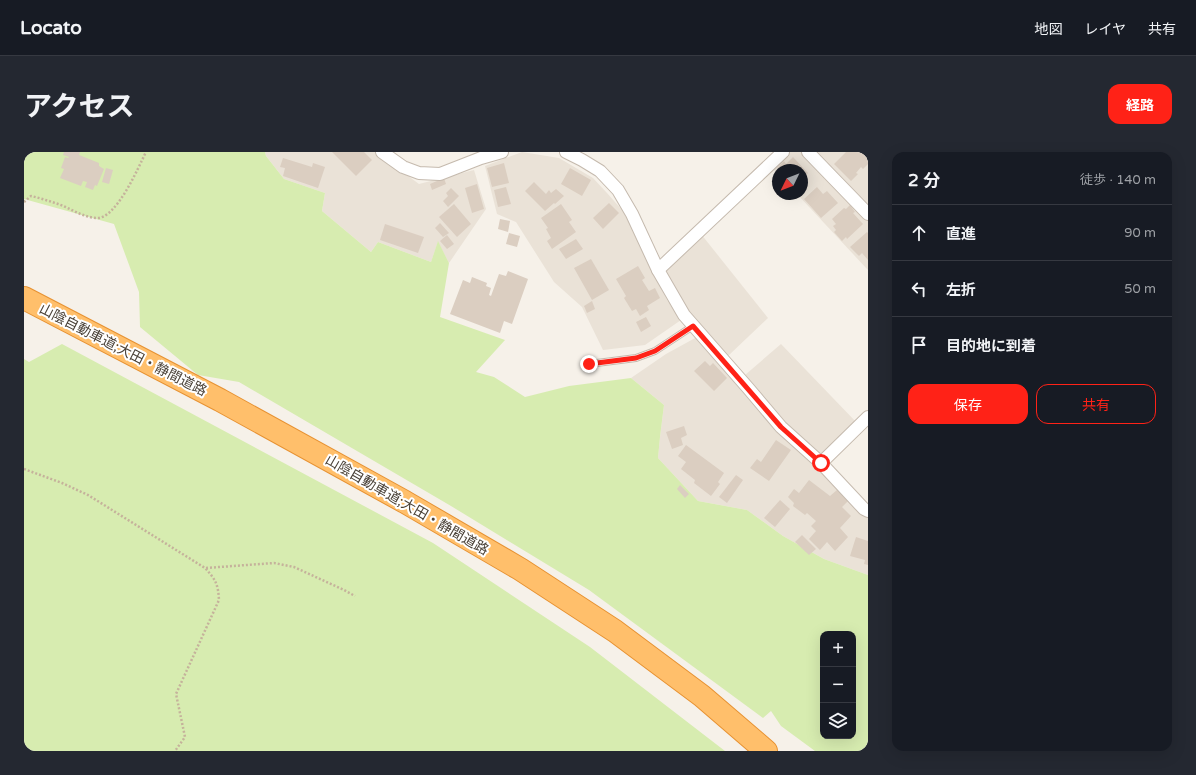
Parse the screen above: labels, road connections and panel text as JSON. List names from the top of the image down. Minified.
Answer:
{"streets":{"highway":["山陰自動車道;大田・静間道路"]},"north":"bottom left","page":{"header":"Locato","nav":["地図","レイヤ","共有"],"title":"アクセス","buttons":["経路",["保存","共有"]],"heading":["2 分","徒歩 · 140 m"],"list":[["直進","90 m"],["左折","50 m"],"目的地に到着"],"map_buttons":["+","−"]}}
